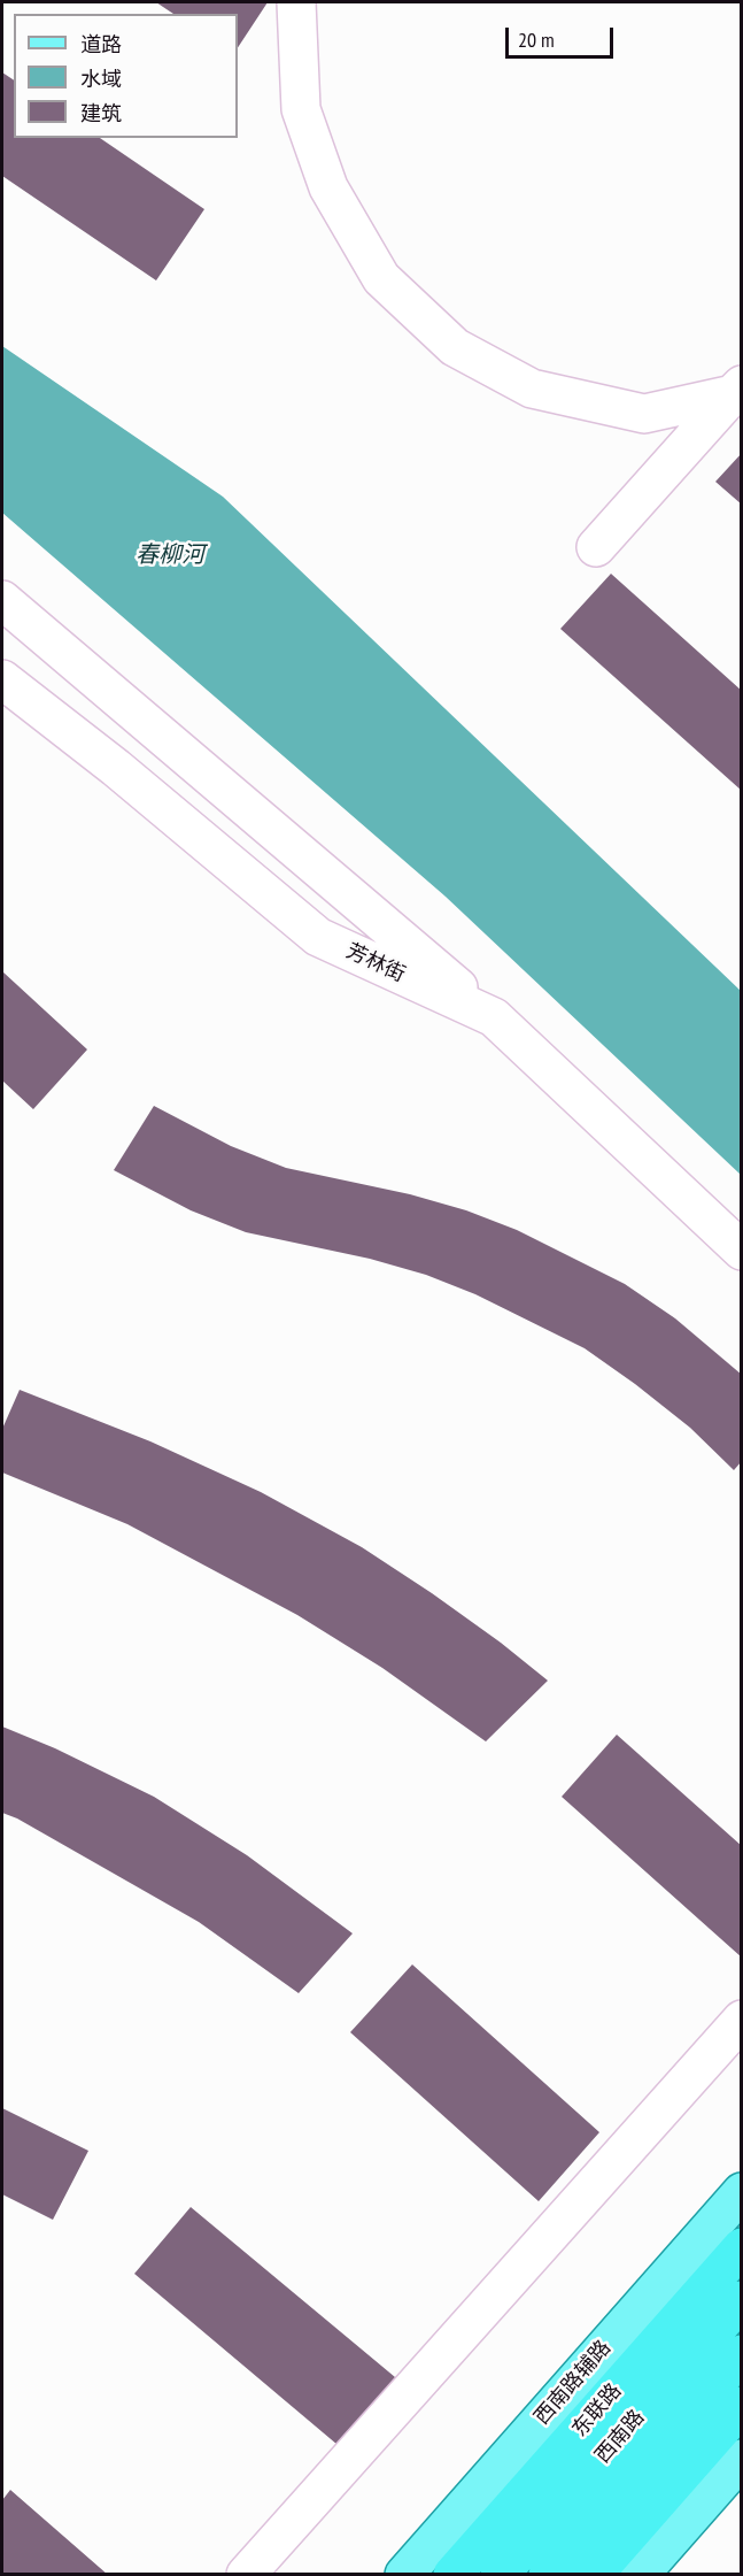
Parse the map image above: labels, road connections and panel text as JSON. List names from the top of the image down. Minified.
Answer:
{"streets":{"highway":["东联路","西南路"],"main road":["西南路辅路"],"street":["芳林街"]},"water":["春柳河"],"legend":["道路","水域","建筑"],"scale_bar":"20 m"}
